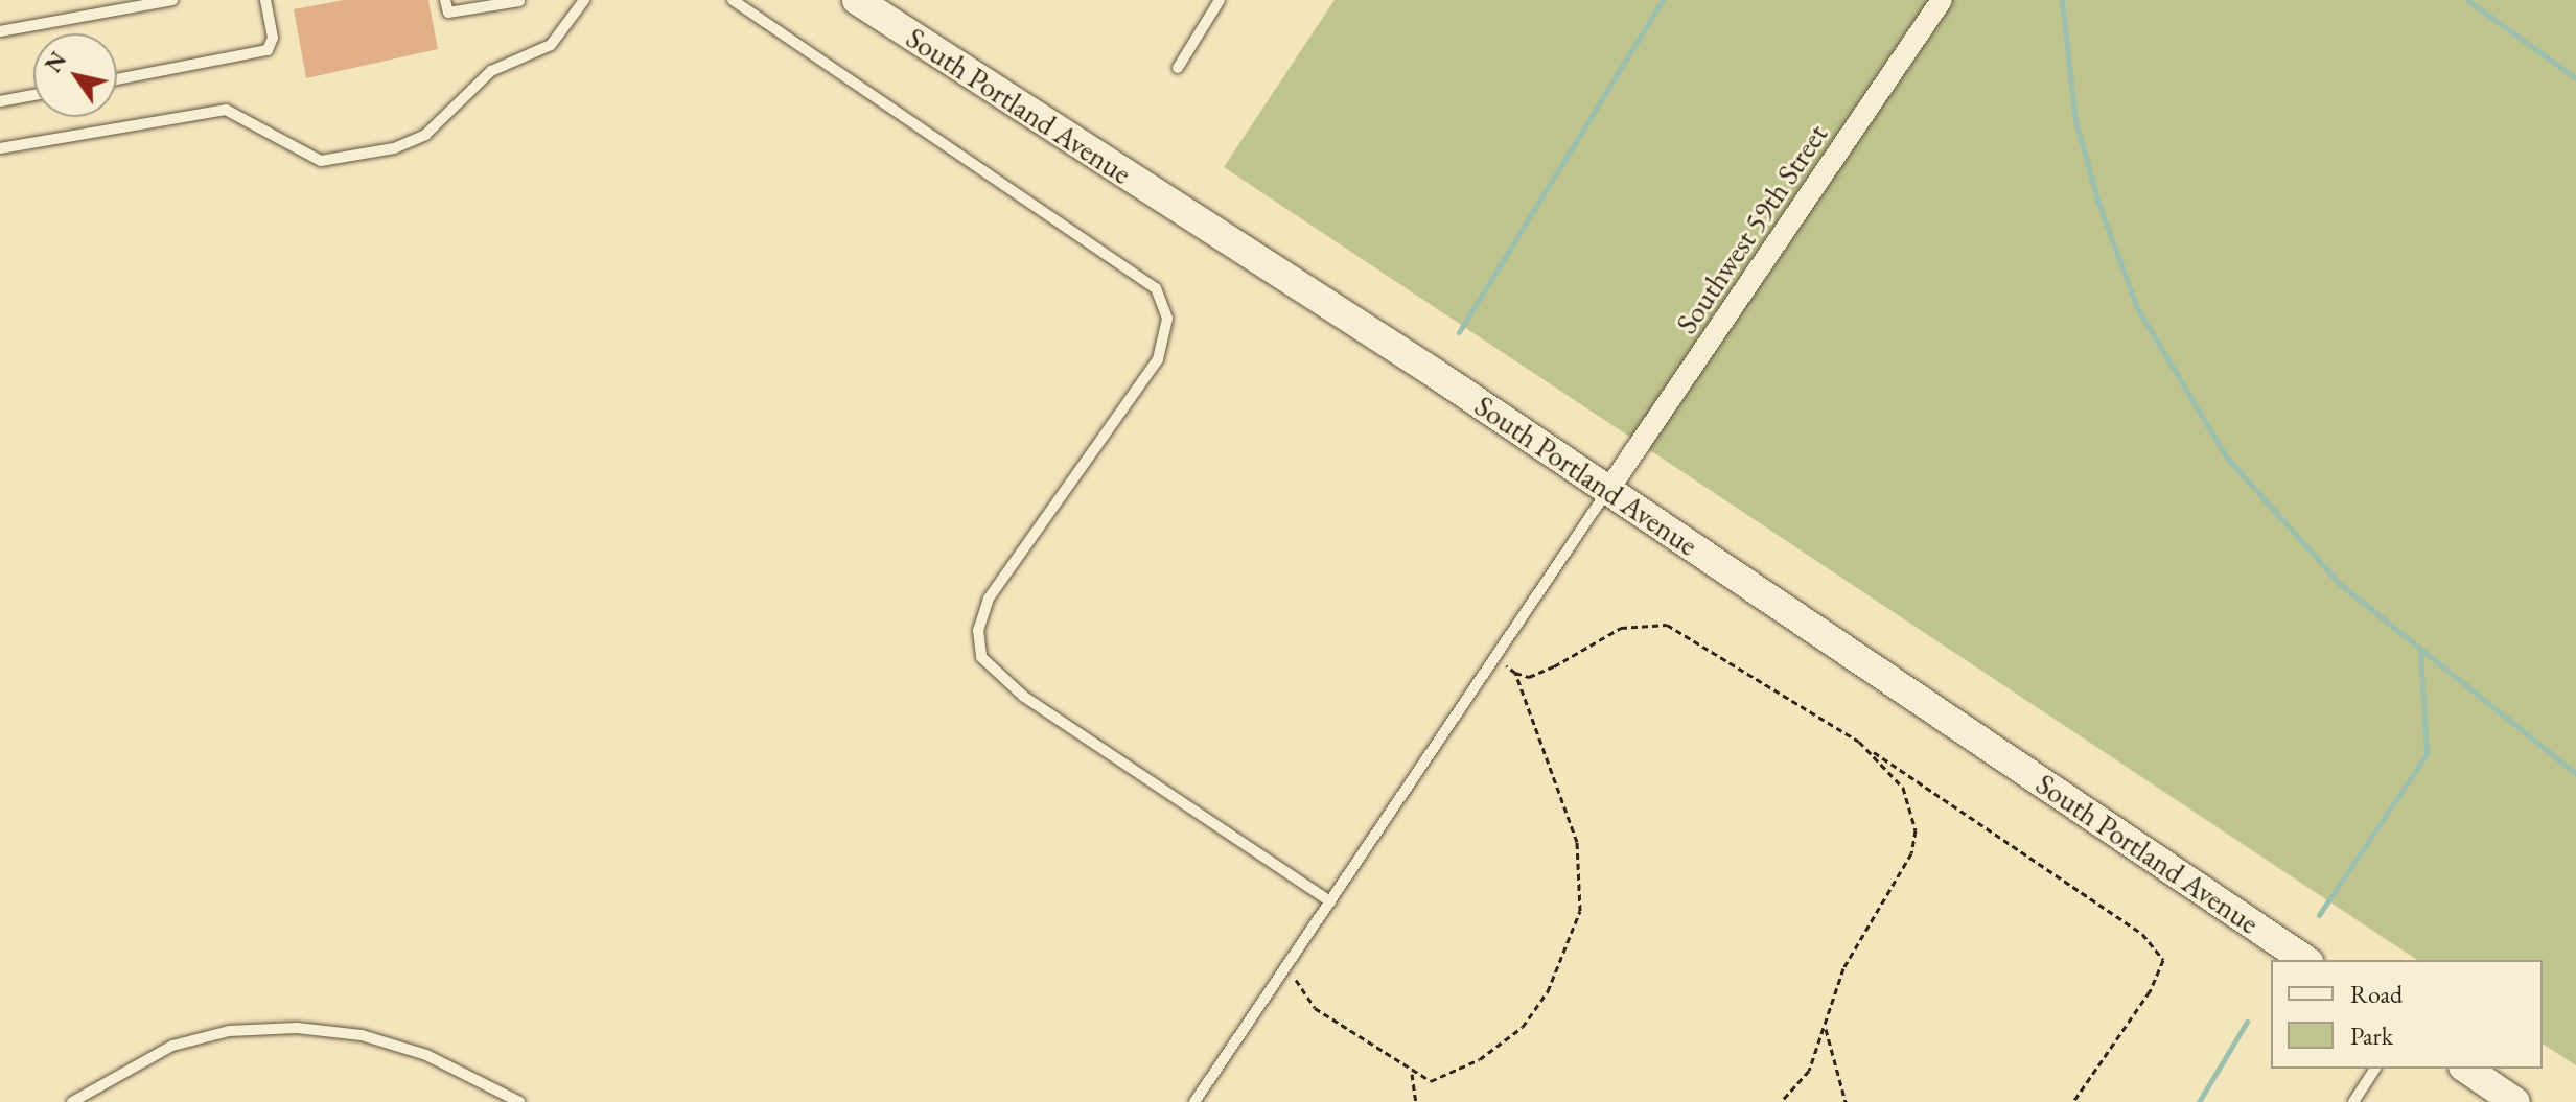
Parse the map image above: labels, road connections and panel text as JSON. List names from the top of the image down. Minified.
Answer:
{"streets":{"main road":["South Portland Avenue"],"street":["Southwest 59th Street"]},"crossings":[["South Portland Avenue","Southwest 59th Street"]],"legend":["Road","Park"],"north":"top left"}
